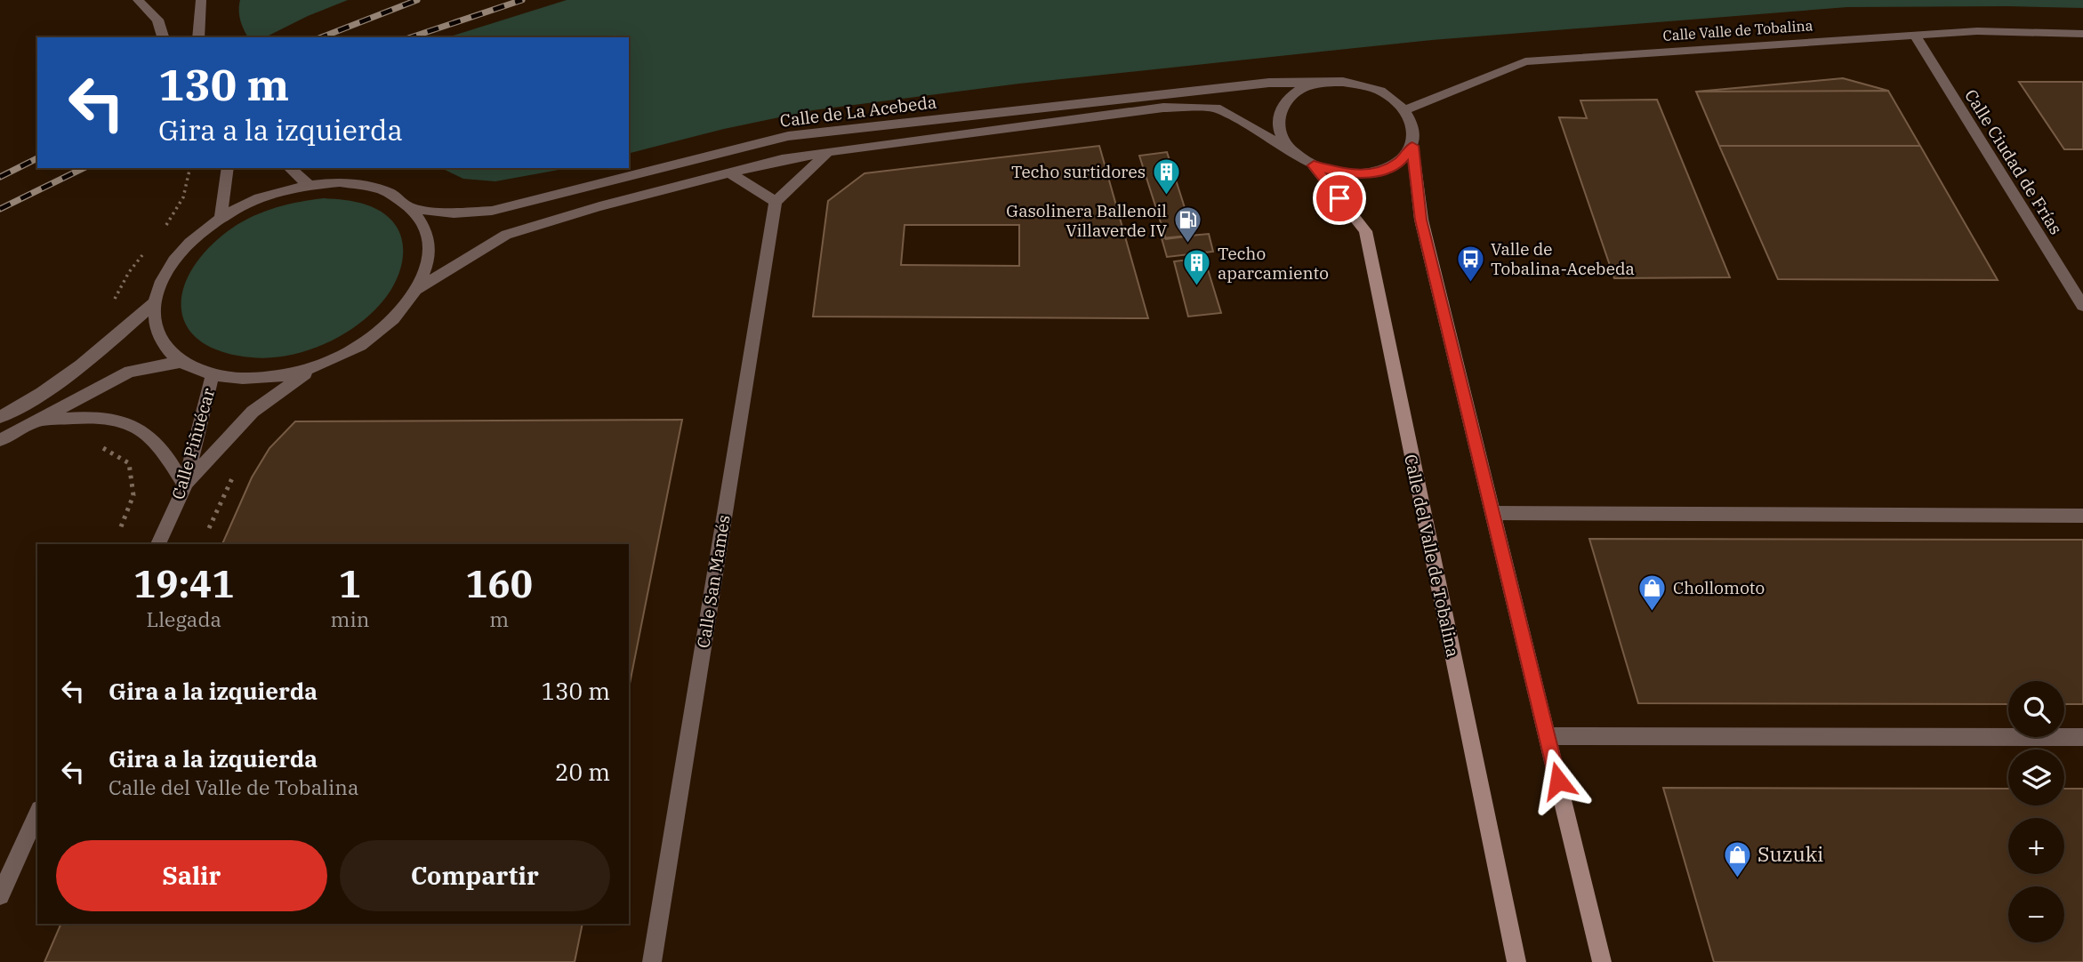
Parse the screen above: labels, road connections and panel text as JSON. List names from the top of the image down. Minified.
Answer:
{"streets":{"main road":["Calle del Valle de Tobalina"],"street":["Calle Valle de Tobalina","Calle de La Acebeda","Calle Ciudad de Frías","Calle Piñuécar","Calle San Mamés"]},"crossings":[["Calle Valle de Tobalina","Calle de La Acebeda"],["Calle Valle de Tobalina","Calle Ciudad de Frías"],["Calle Valle de Tobalina","Calle del Valle de Tobalina"],["Calle de La Acebeda","Calle del Valle de Tobalina"]],"places":{"building":["Techo surtidores","Techo aparcamiento"],"fuel station":["Gasolinera Ballenoil Villaverde IV"],"bus stop":["Valle de Tobalina-Acebeda"],"shop":["Chollomoto","Suzuki"]},"page":{"turn":["130 m","Gira a la izquierda"],"eta":["19:41","Llegada","1","min","160","m"],"list":[{"name":"Gira a la izquierda","value":"130 m"},{"name":"Gira a la izquierda","note":"Calle del Valle de Tobalina","value":"20 m"}],"map_buttons":["+","−"],"buttons":["Salir","Compartir"]}}
